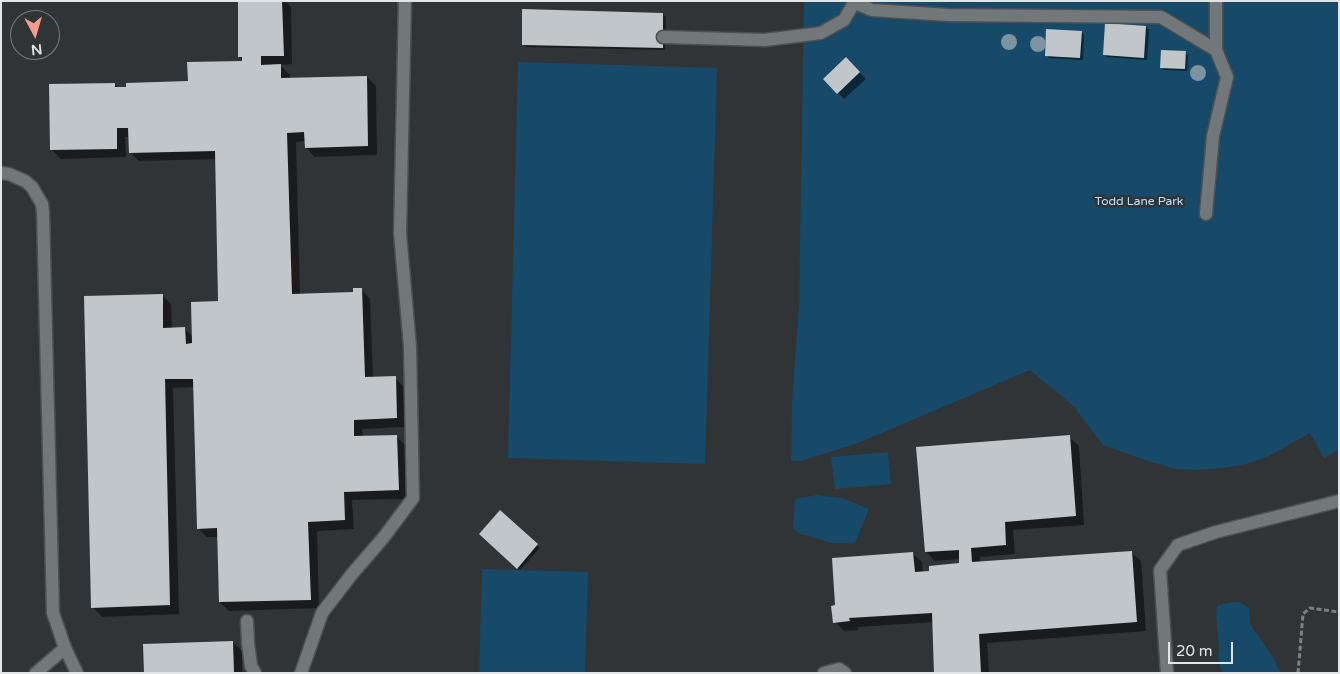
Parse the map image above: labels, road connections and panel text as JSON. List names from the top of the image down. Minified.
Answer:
{"parks":["Todd Lane Park"],"scale_bar":"20 m","north":"bottom"}
